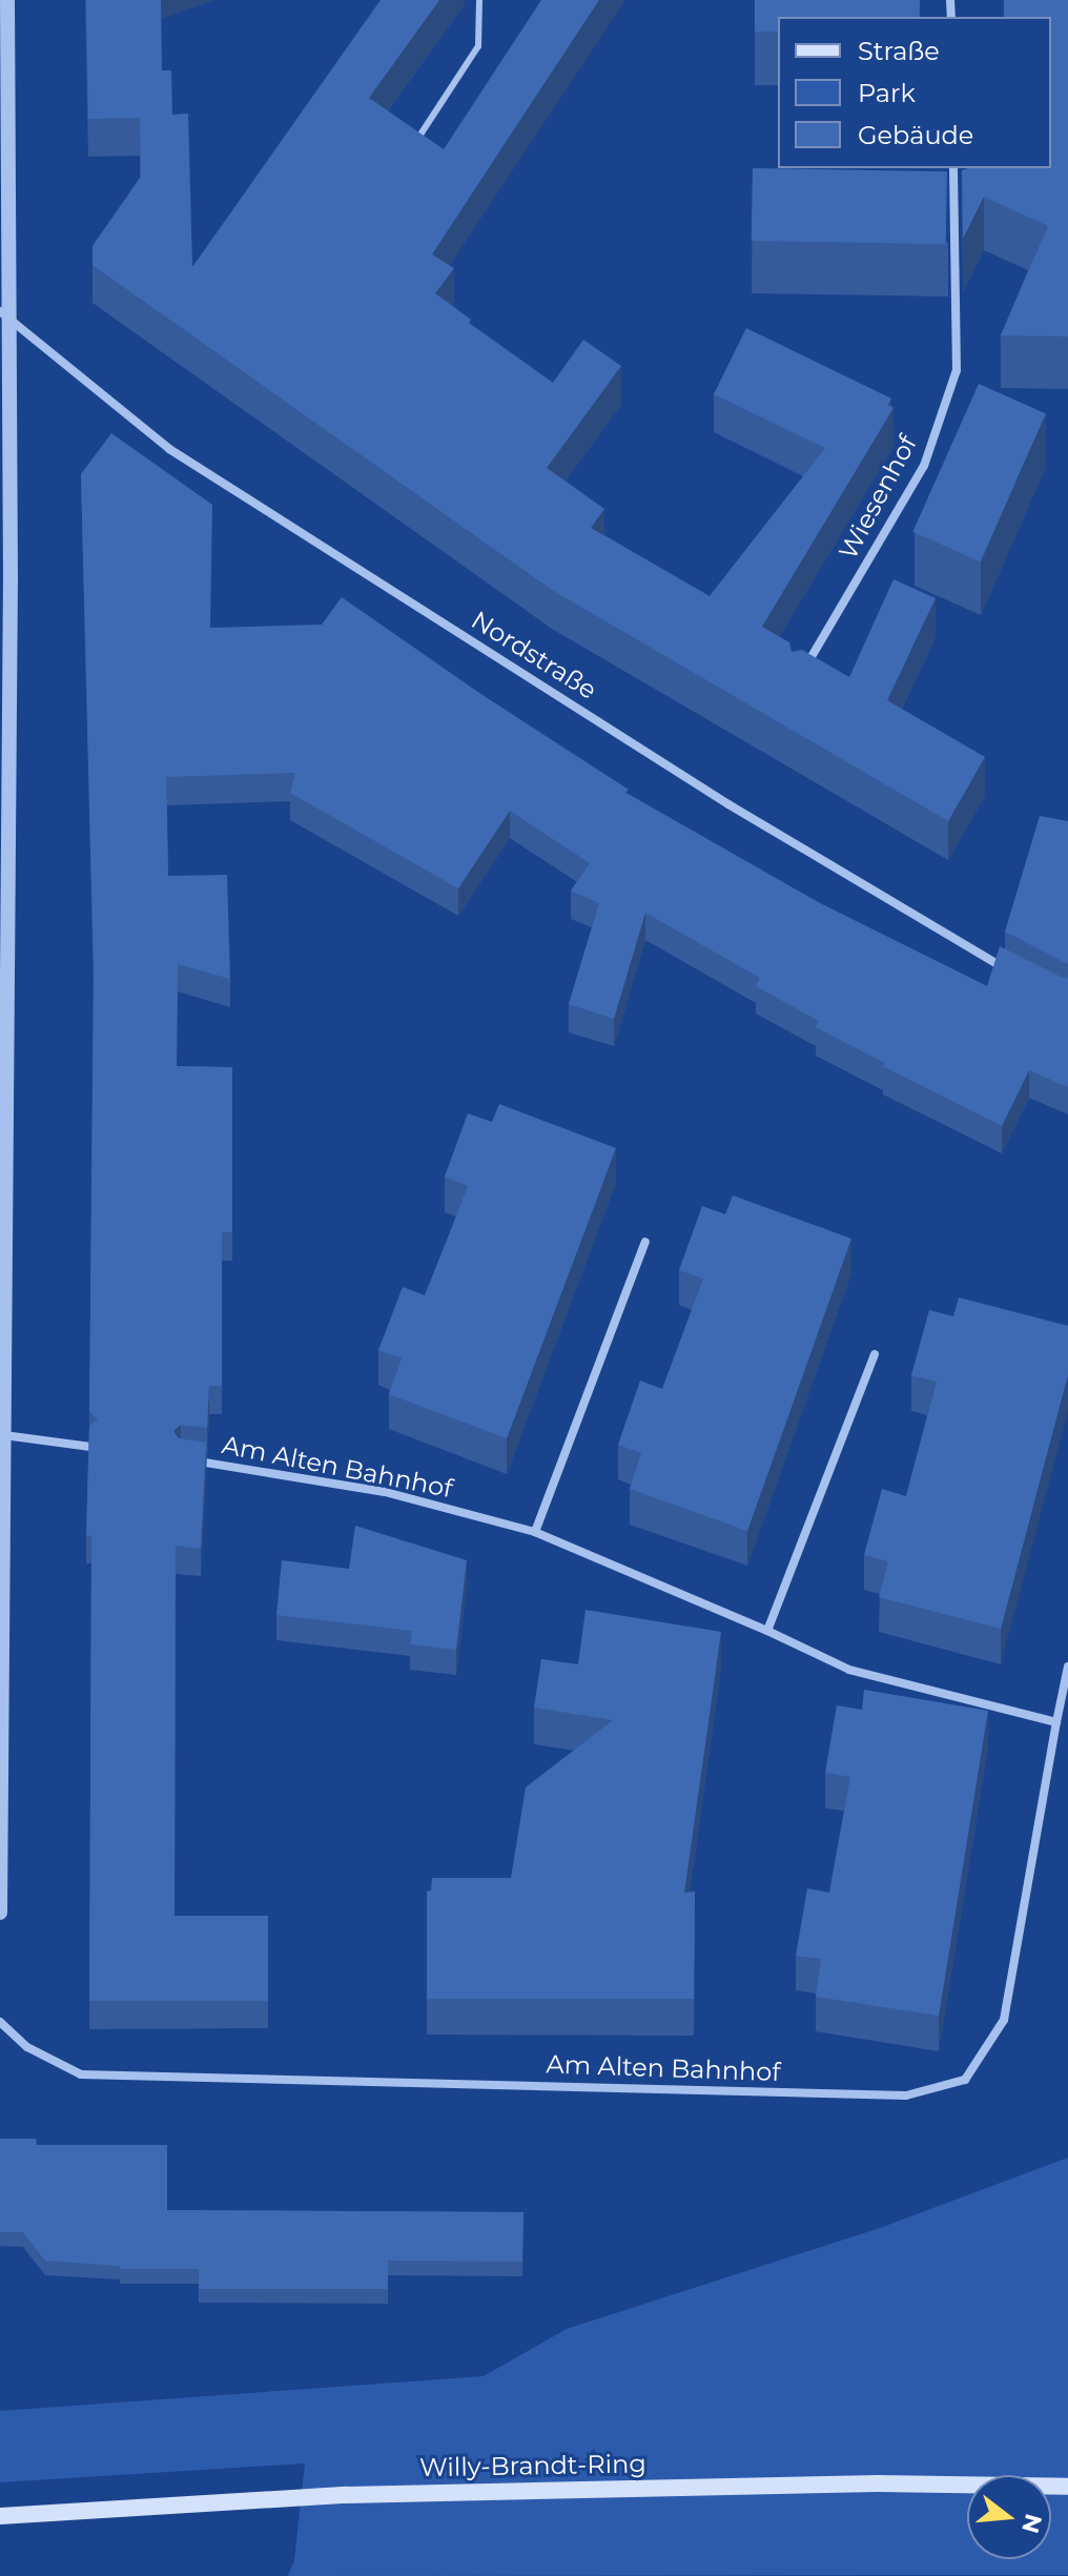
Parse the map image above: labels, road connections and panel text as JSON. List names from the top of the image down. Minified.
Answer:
{"streets":{"main road":["Willy-Brandt-Ring"],"street":["Wiesenhof","Nordstraße","Am Alten Bahnhof"]},"legend":["Straße","Park","Gebäude"],"north":"right"}
